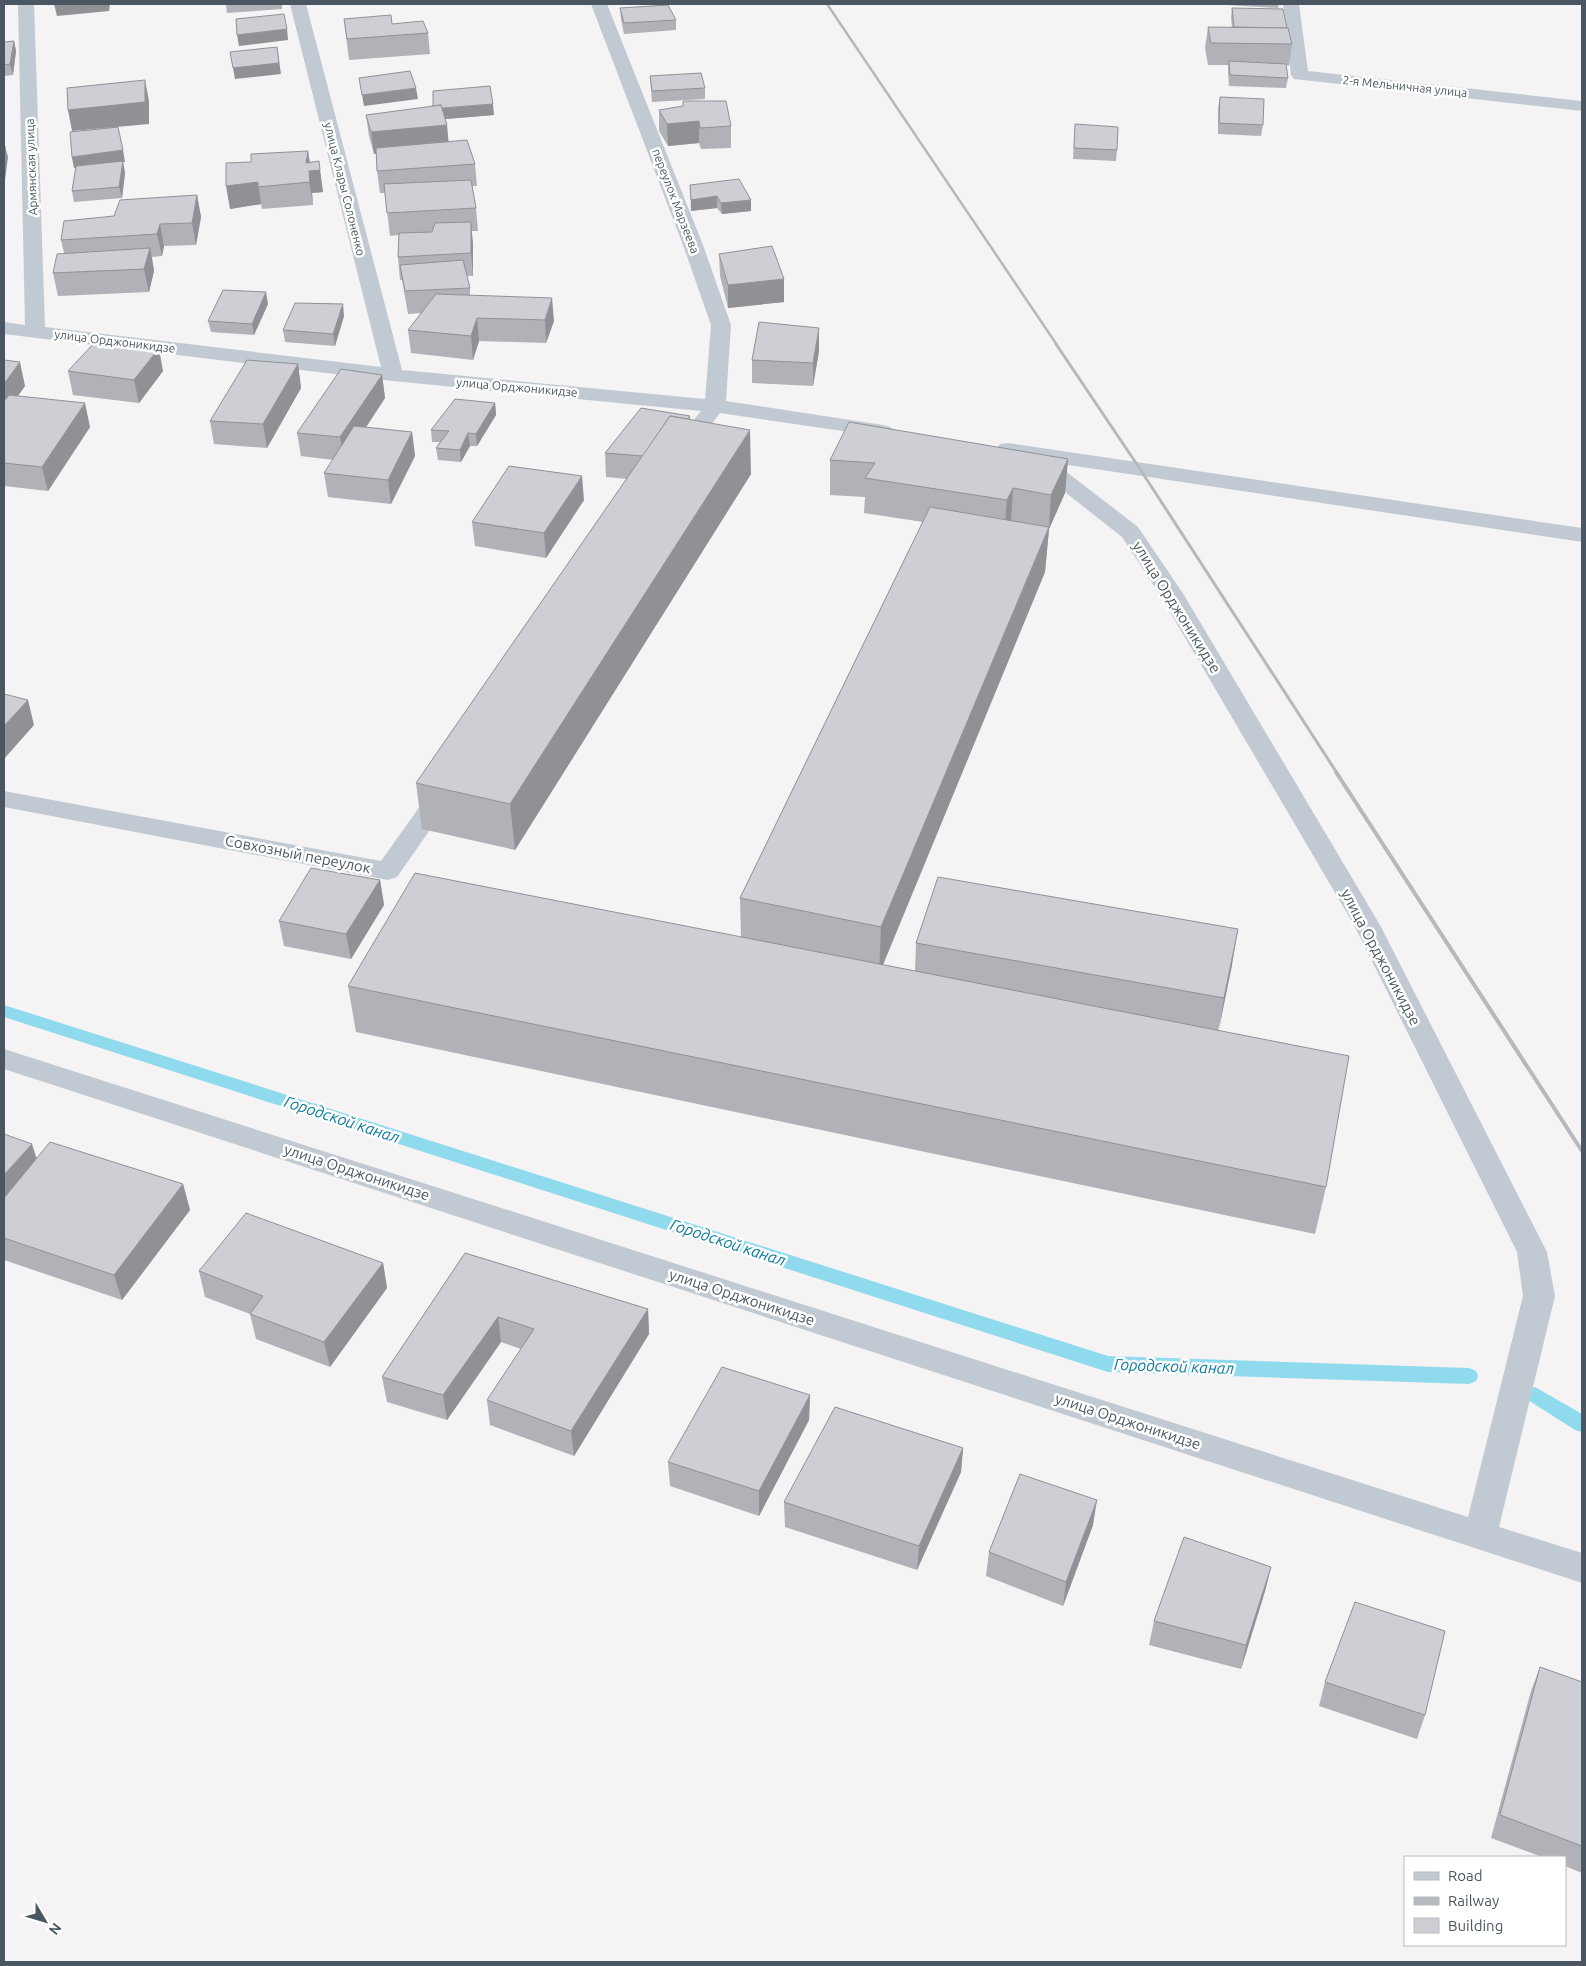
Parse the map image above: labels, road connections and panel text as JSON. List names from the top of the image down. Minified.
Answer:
{"streets":{"street":["2-я Мельничная улица","Армянская улица","улица Клары Солоненко","переулок Марзеева","улица Орджоникидзе","Совхозный переулок"]},"crossings":[["Армянская улица","улица Орджоникидзе"],["улица Клары Солоненко","улица Орджоникидзе"],["переулок Марзеева","улица Орджоникидзе"]],"water":["Городской канал"],"legend":["Road","Railway","Building"],"north":"bottom right"}
